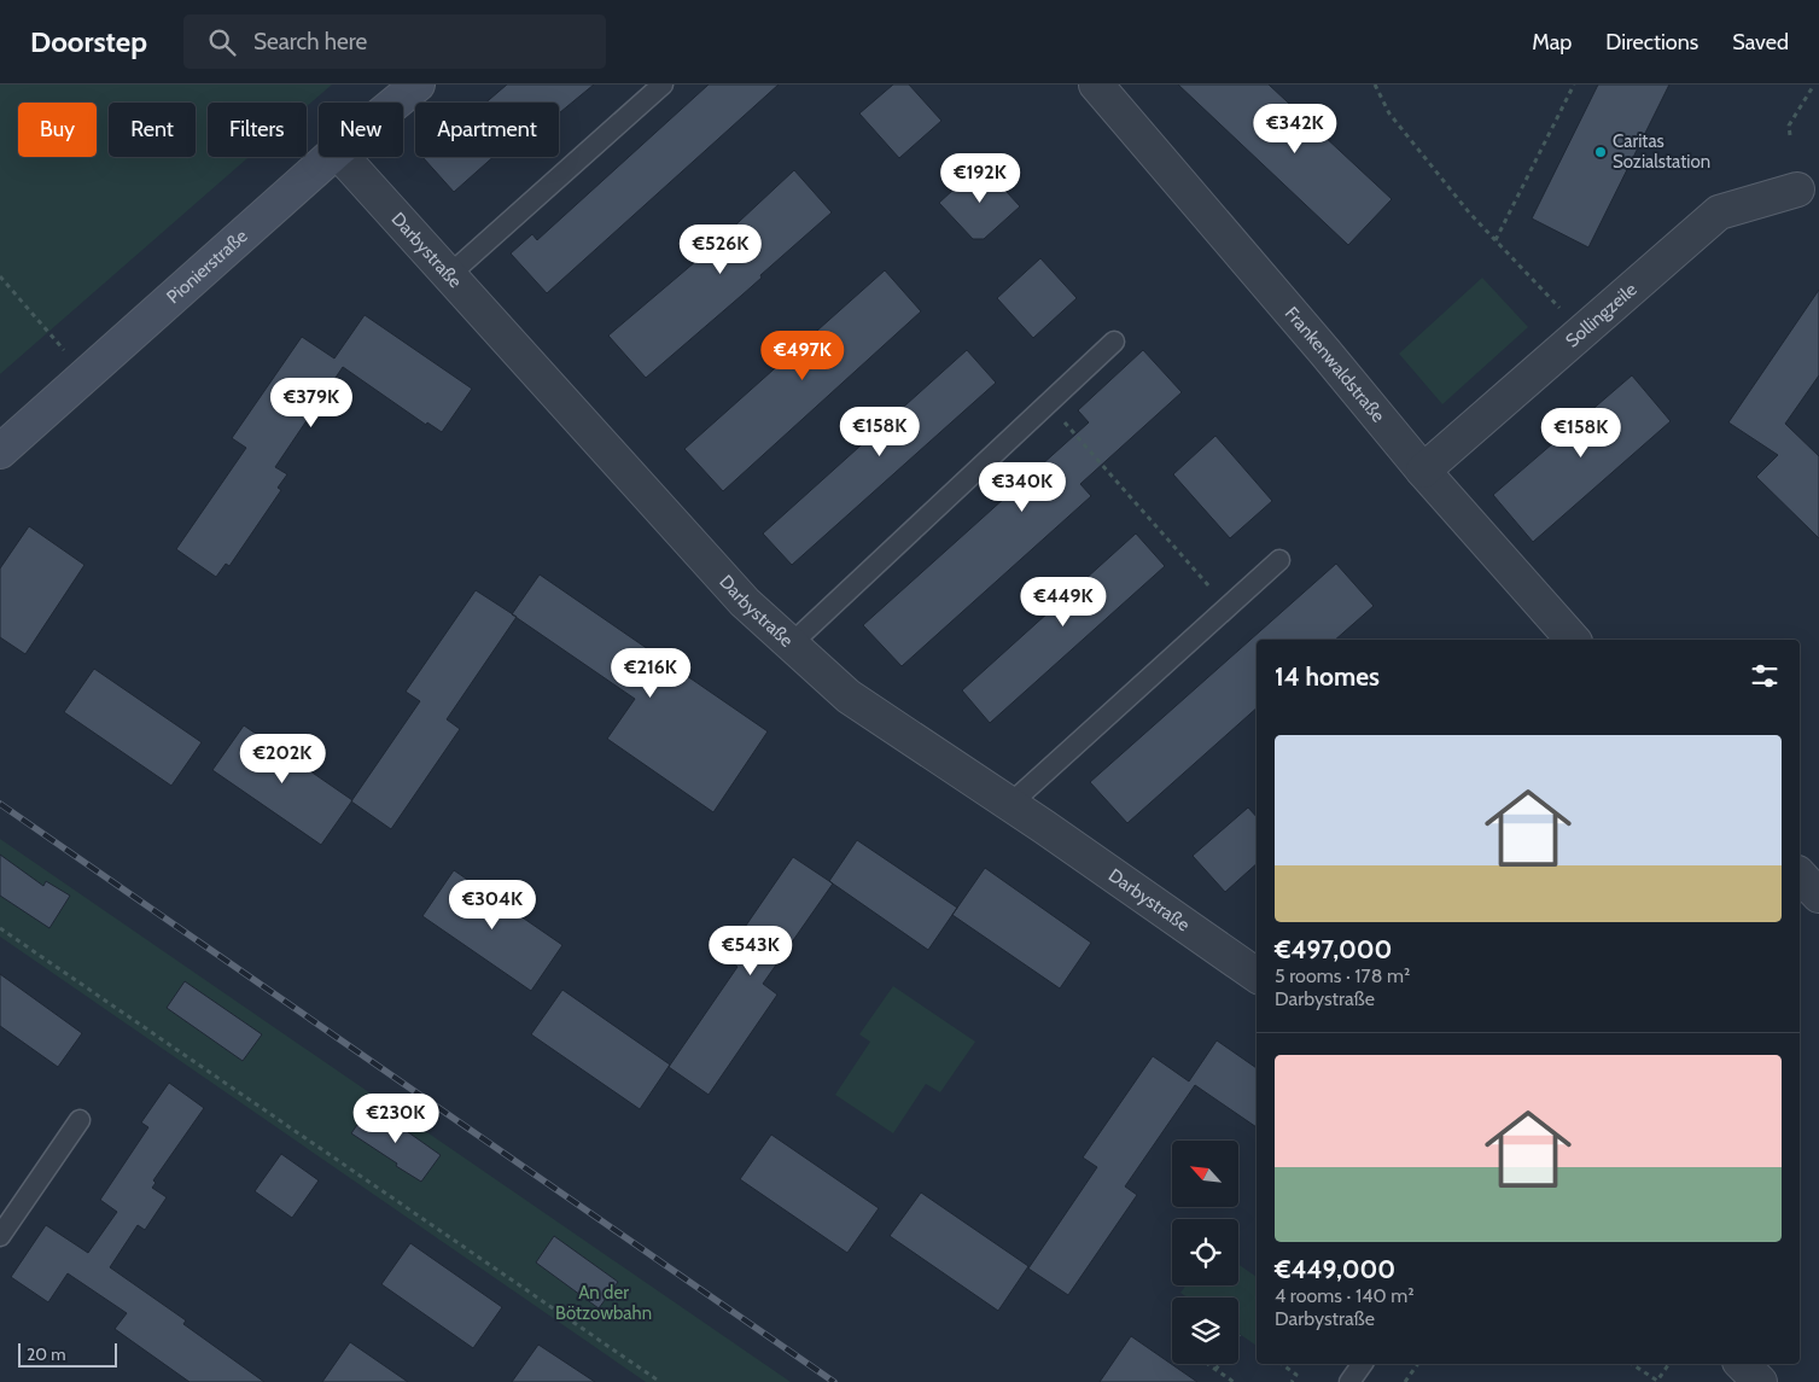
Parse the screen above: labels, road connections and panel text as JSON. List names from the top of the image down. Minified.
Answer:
{"streets":{"street":["Darbystraße","Pionierstraße","Sollingzeile","Frankenwaldstraße"]},"crossings":[["Sollingzeile","Frankenwaldstraße"]],"parks":["An der Bötzowbahn"],"places":["Caritas Sozialstation"],"scale_bar":"20 m","north":"top left","page":{"header":"Doorstep","search":"Search here","nav":["Map","Directions","Saved"],"chip":["Buy","Rent","Filters","New","Apartment"],"price":["€342K","€192K","€526K","€497K","€379K","€158K","€158K","€340K","€449K","€216K","€202K","€304K","€543K","€230K"],"heading":"14 homes","list":[{"name":"€497,000","note":"5 rooms · 178 m² · Darbystraße"},{"name":"€449,000","note":"4 rooms · 140 m² · Darbystraße"}],"scale":"20 m"}}
